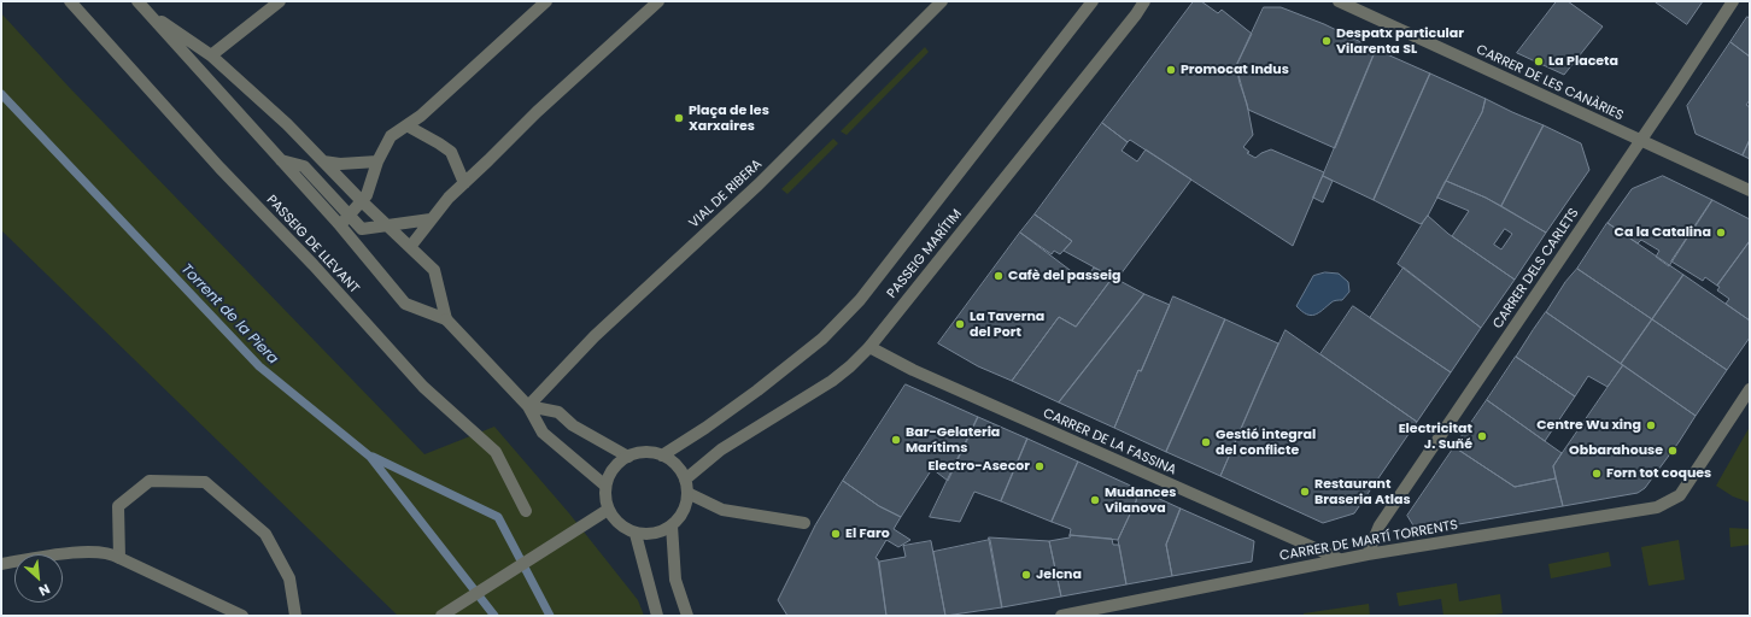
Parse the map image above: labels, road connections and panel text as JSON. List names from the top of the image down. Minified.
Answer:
{"streets":{"street":["CARRER DE LES CANÀRIES","VIAL DE RIBERA","PASSEIG DE LLEVANT","PASSEIG MARÍTIM","CARRER DELS CARLETS","CARRER DE LA FASSINA","CARRER DE MARTÍ TORRENTS"]},"crossings":[["CARRER DE LES CANÀRIES","CARRER DELS CARLETS"],["PASSEIG MARÍTIM","CARRER DE LA FASSINA"],["CARRER DELS CARLETS","CARRER DE MARTÍ TORRENTS"],["CARRER DE LA FASSINA","CARRER DE MARTÍ TORRENTS"]],"water":["Torrent de la Piera"],"places":["Despatx particular Vilarenta SL","La Placeta","Promocat Indus","Plaça de les Xarxaires","Ca la Catalina","Cafè del passeig","La Taverna del Port","Centre Wu xing","Electricitat J. Suñé","Bar-Gelateria Marítims","Gestió integral del conflicte","Obbarahouse","Electro-Asecor","Forn tot coques","Restaurant Braseria Atlas","Mudances Vilanova","El Faro","Jelcna"],"north":"bottom right"}
